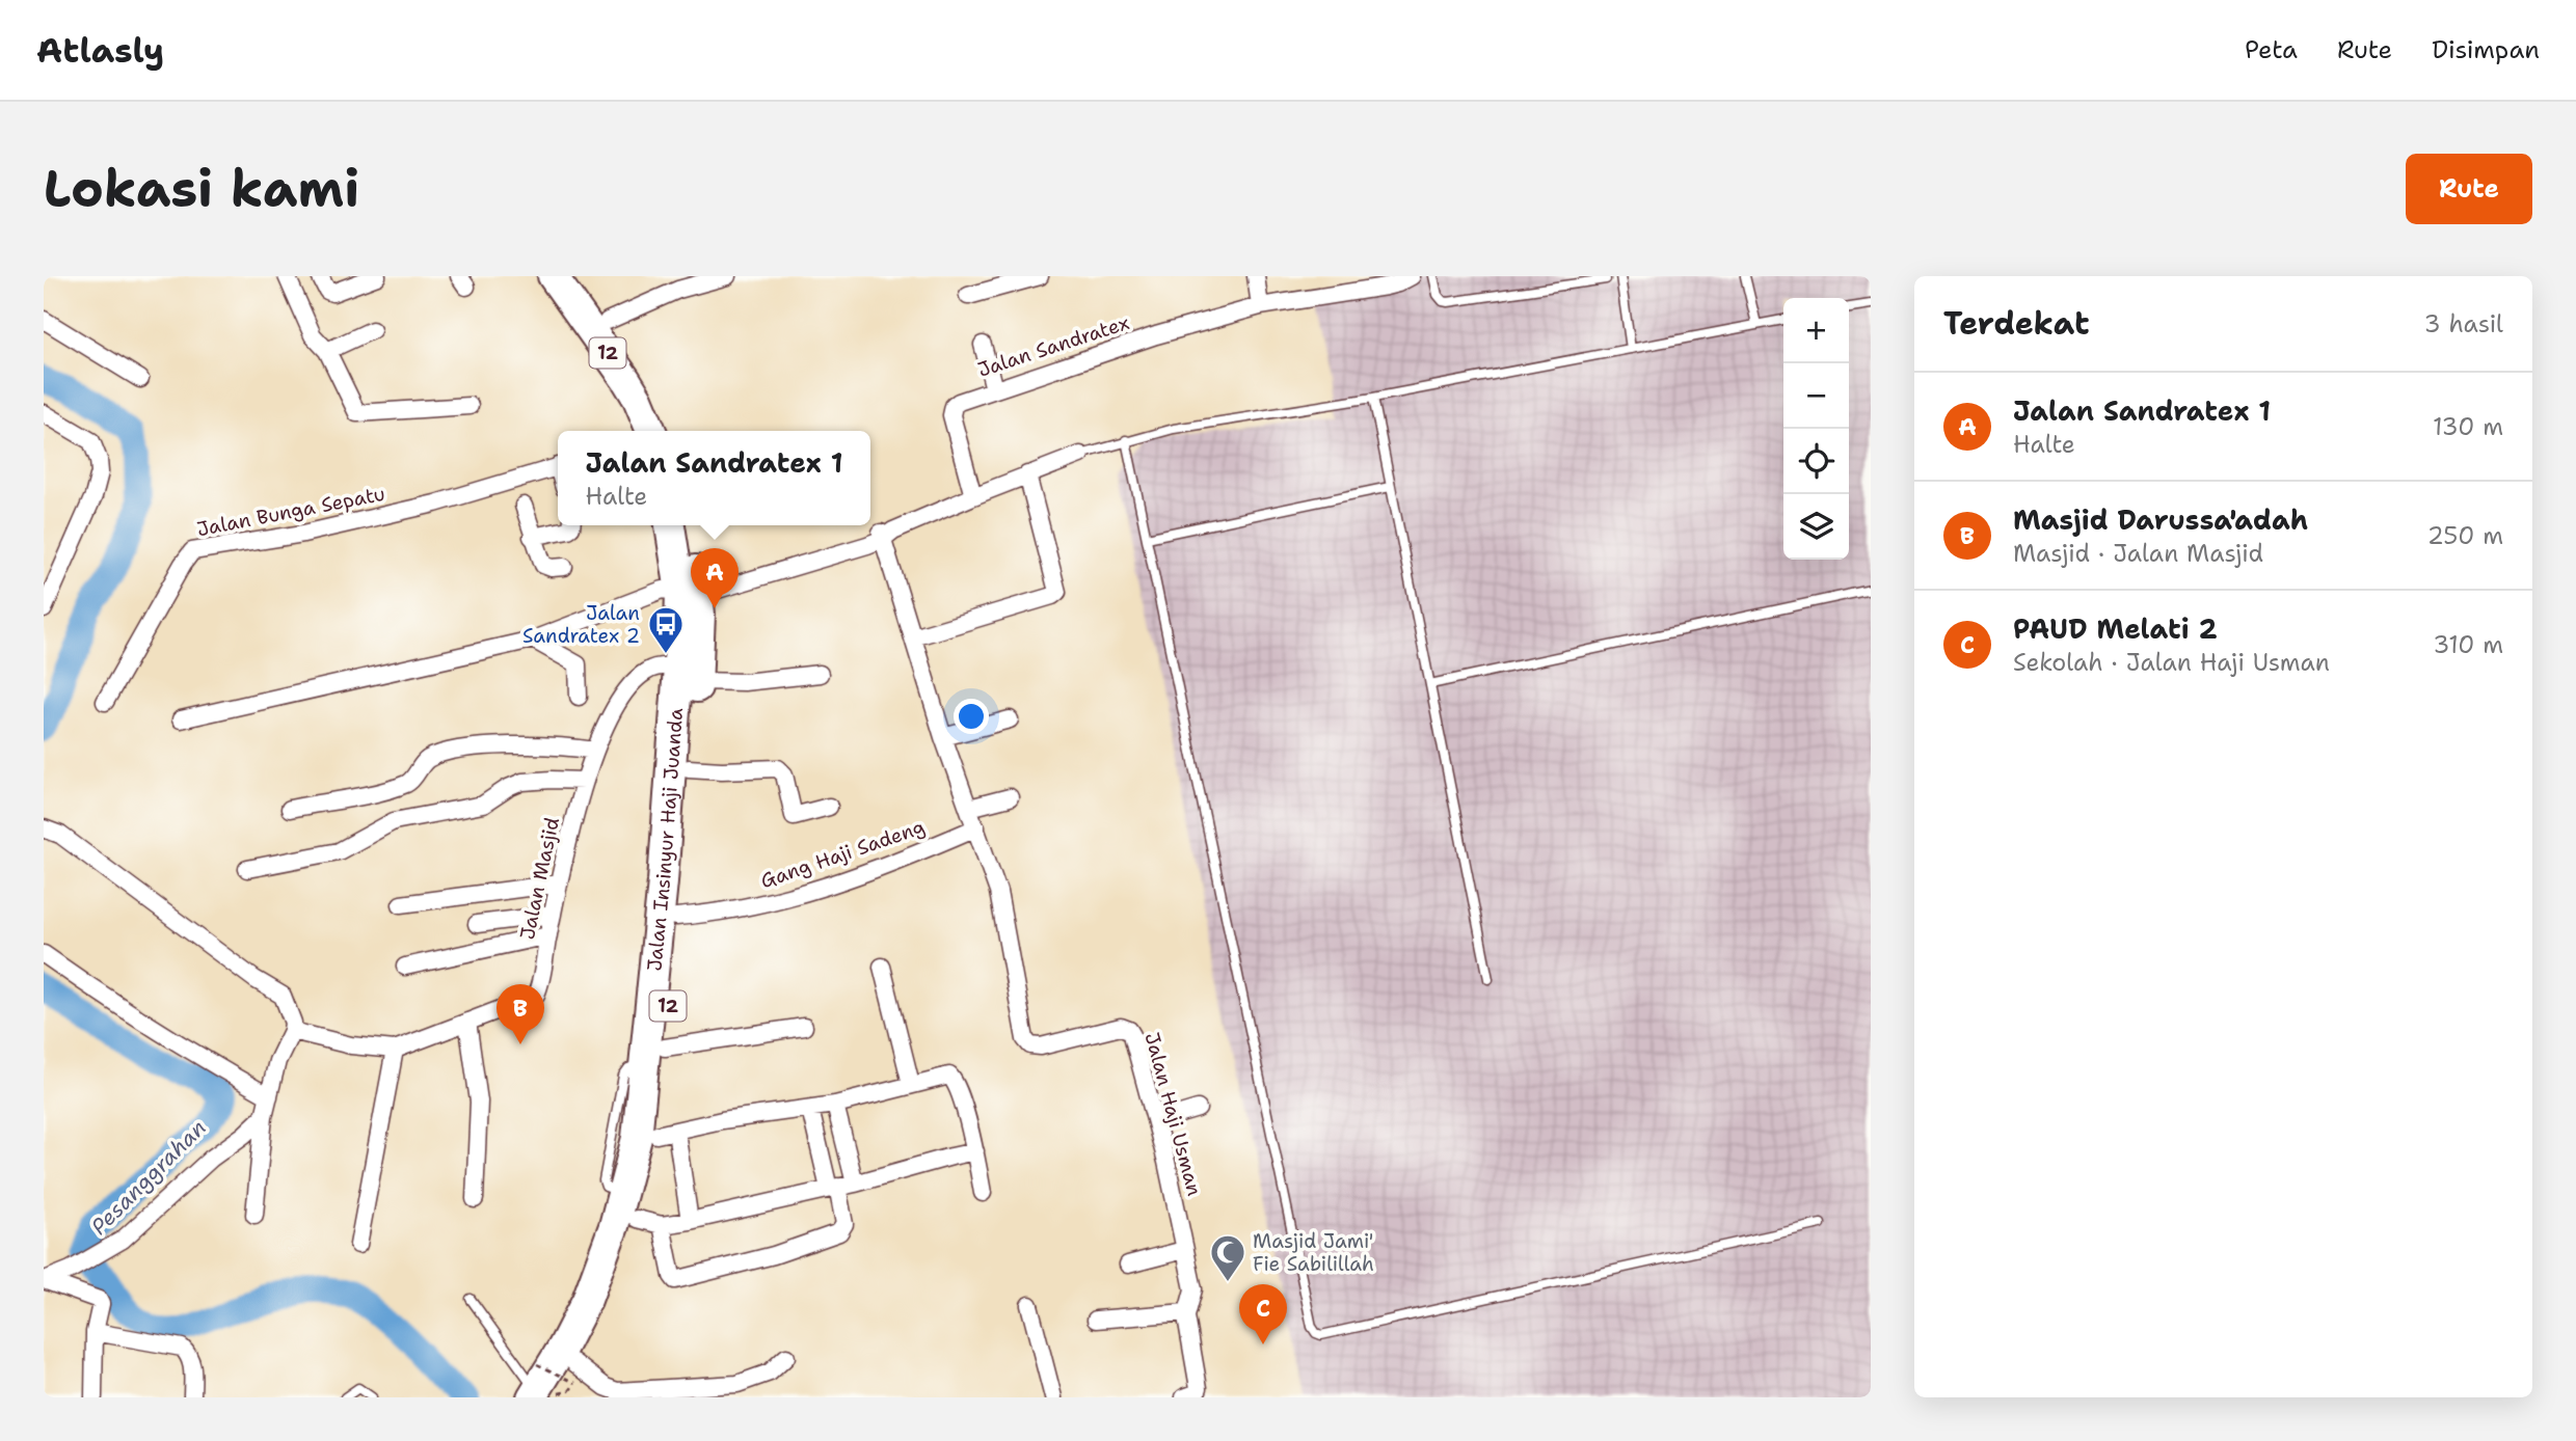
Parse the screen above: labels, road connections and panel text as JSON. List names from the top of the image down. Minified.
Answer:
{"streets":{"highway":["12","Jalan Insinyur Haji Juanda"],"street":["Jalan Sandratex","Jalan Bunga Sepatu","Gang Haji Sadeng","Jalan Masjid","Jalan Haji Usman"]},"crossings":[["Jalan Insinyur Haji Juanda","Gang Haji Sadeng"],["Jalan Insinyur Haji Juanda","Jalan Masjid"],["Gang Haji Sadeng","Jalan Haji Usman"]],"water":["Pesanggrahan"],"places":{"bus stop":["Jalan Sandratex 2"],"mosque":["Masjid Jami' Fie Sabilillah"]},"page":{"header":"Atlasly","nav":["Peta","Rute","Disimpan"],"buttons":"Rute","title":"Lokasi kami","heading":["Terdekat","3 hasil"],"map_buttons":["+","−"],"list":[{"mark":"A","name":"Jalan Sandratex 1","note":"Halte","value":"130 m"},{"mark":"B","name":"Masjid Darussa'adah","note":"Masjid · Jalan Masjid","value":"250 m"},{"mark":"C","name":"PAUD Melati 2","note":"Sekolah · Jalan Haji Usman","value":"310 m"}],"popup":["Jalan Sandratex 1","Halte"],"pins":["A","B","C"]}}
